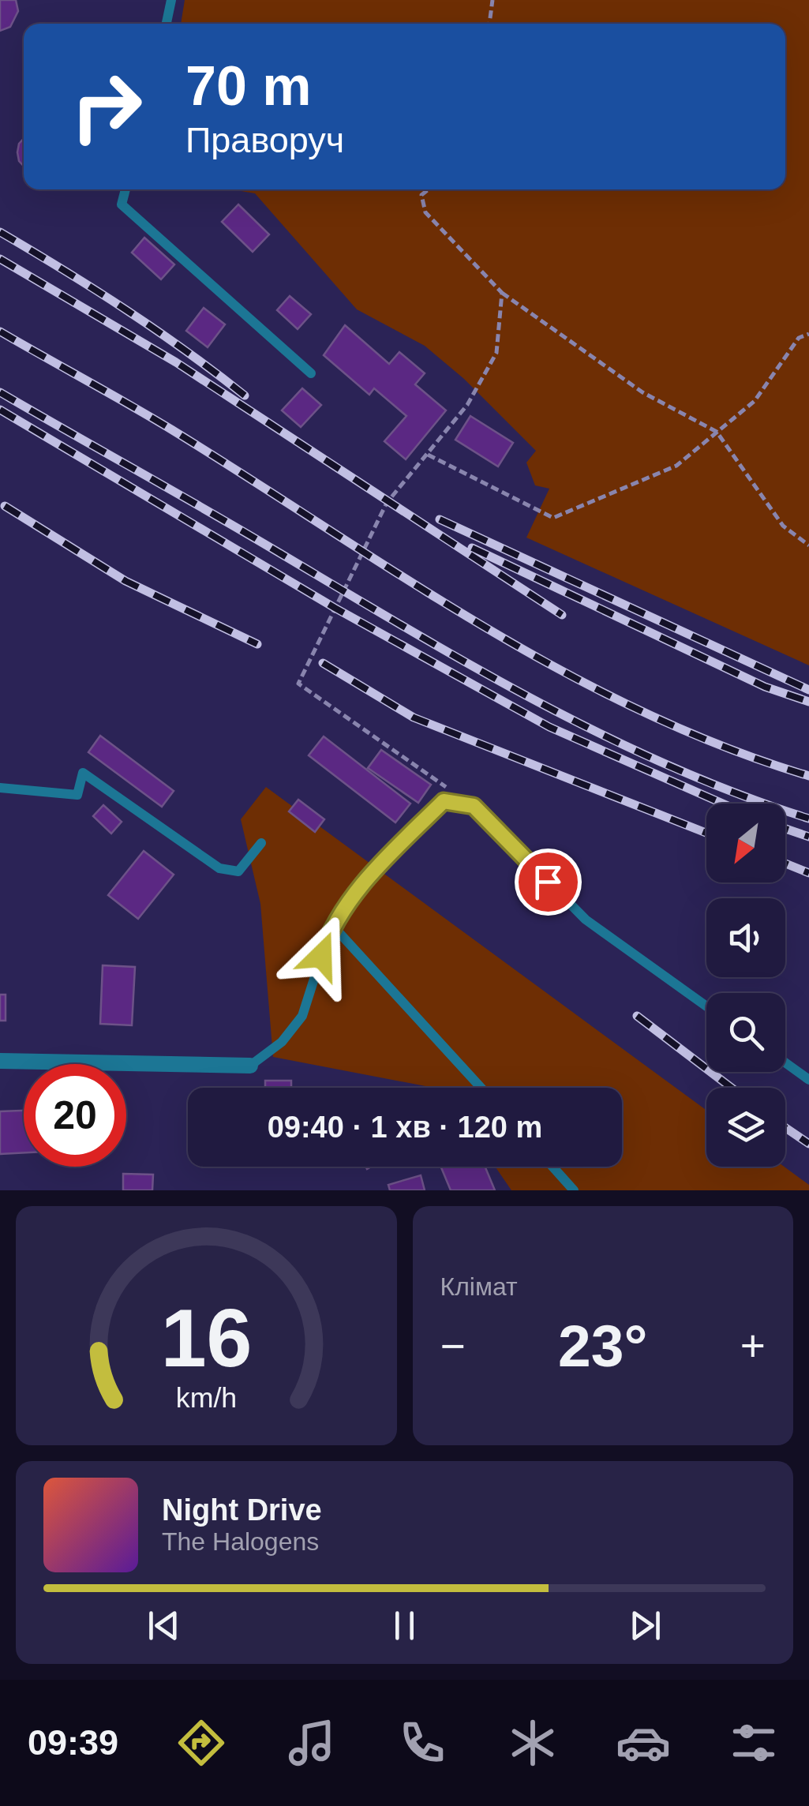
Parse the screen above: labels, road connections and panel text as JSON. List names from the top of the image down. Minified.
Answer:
{"north":"bottom left","page":{"turn":["70 m","Праворуч"],"limit":"20","trip":"09:40 · 1 хв · 120 m","tile":"Клімат","heat":["−","23°","+"],"song":["Night Drive","The Halogens"],"tabs":"09:39","gauge":["16","km/h"]}}
